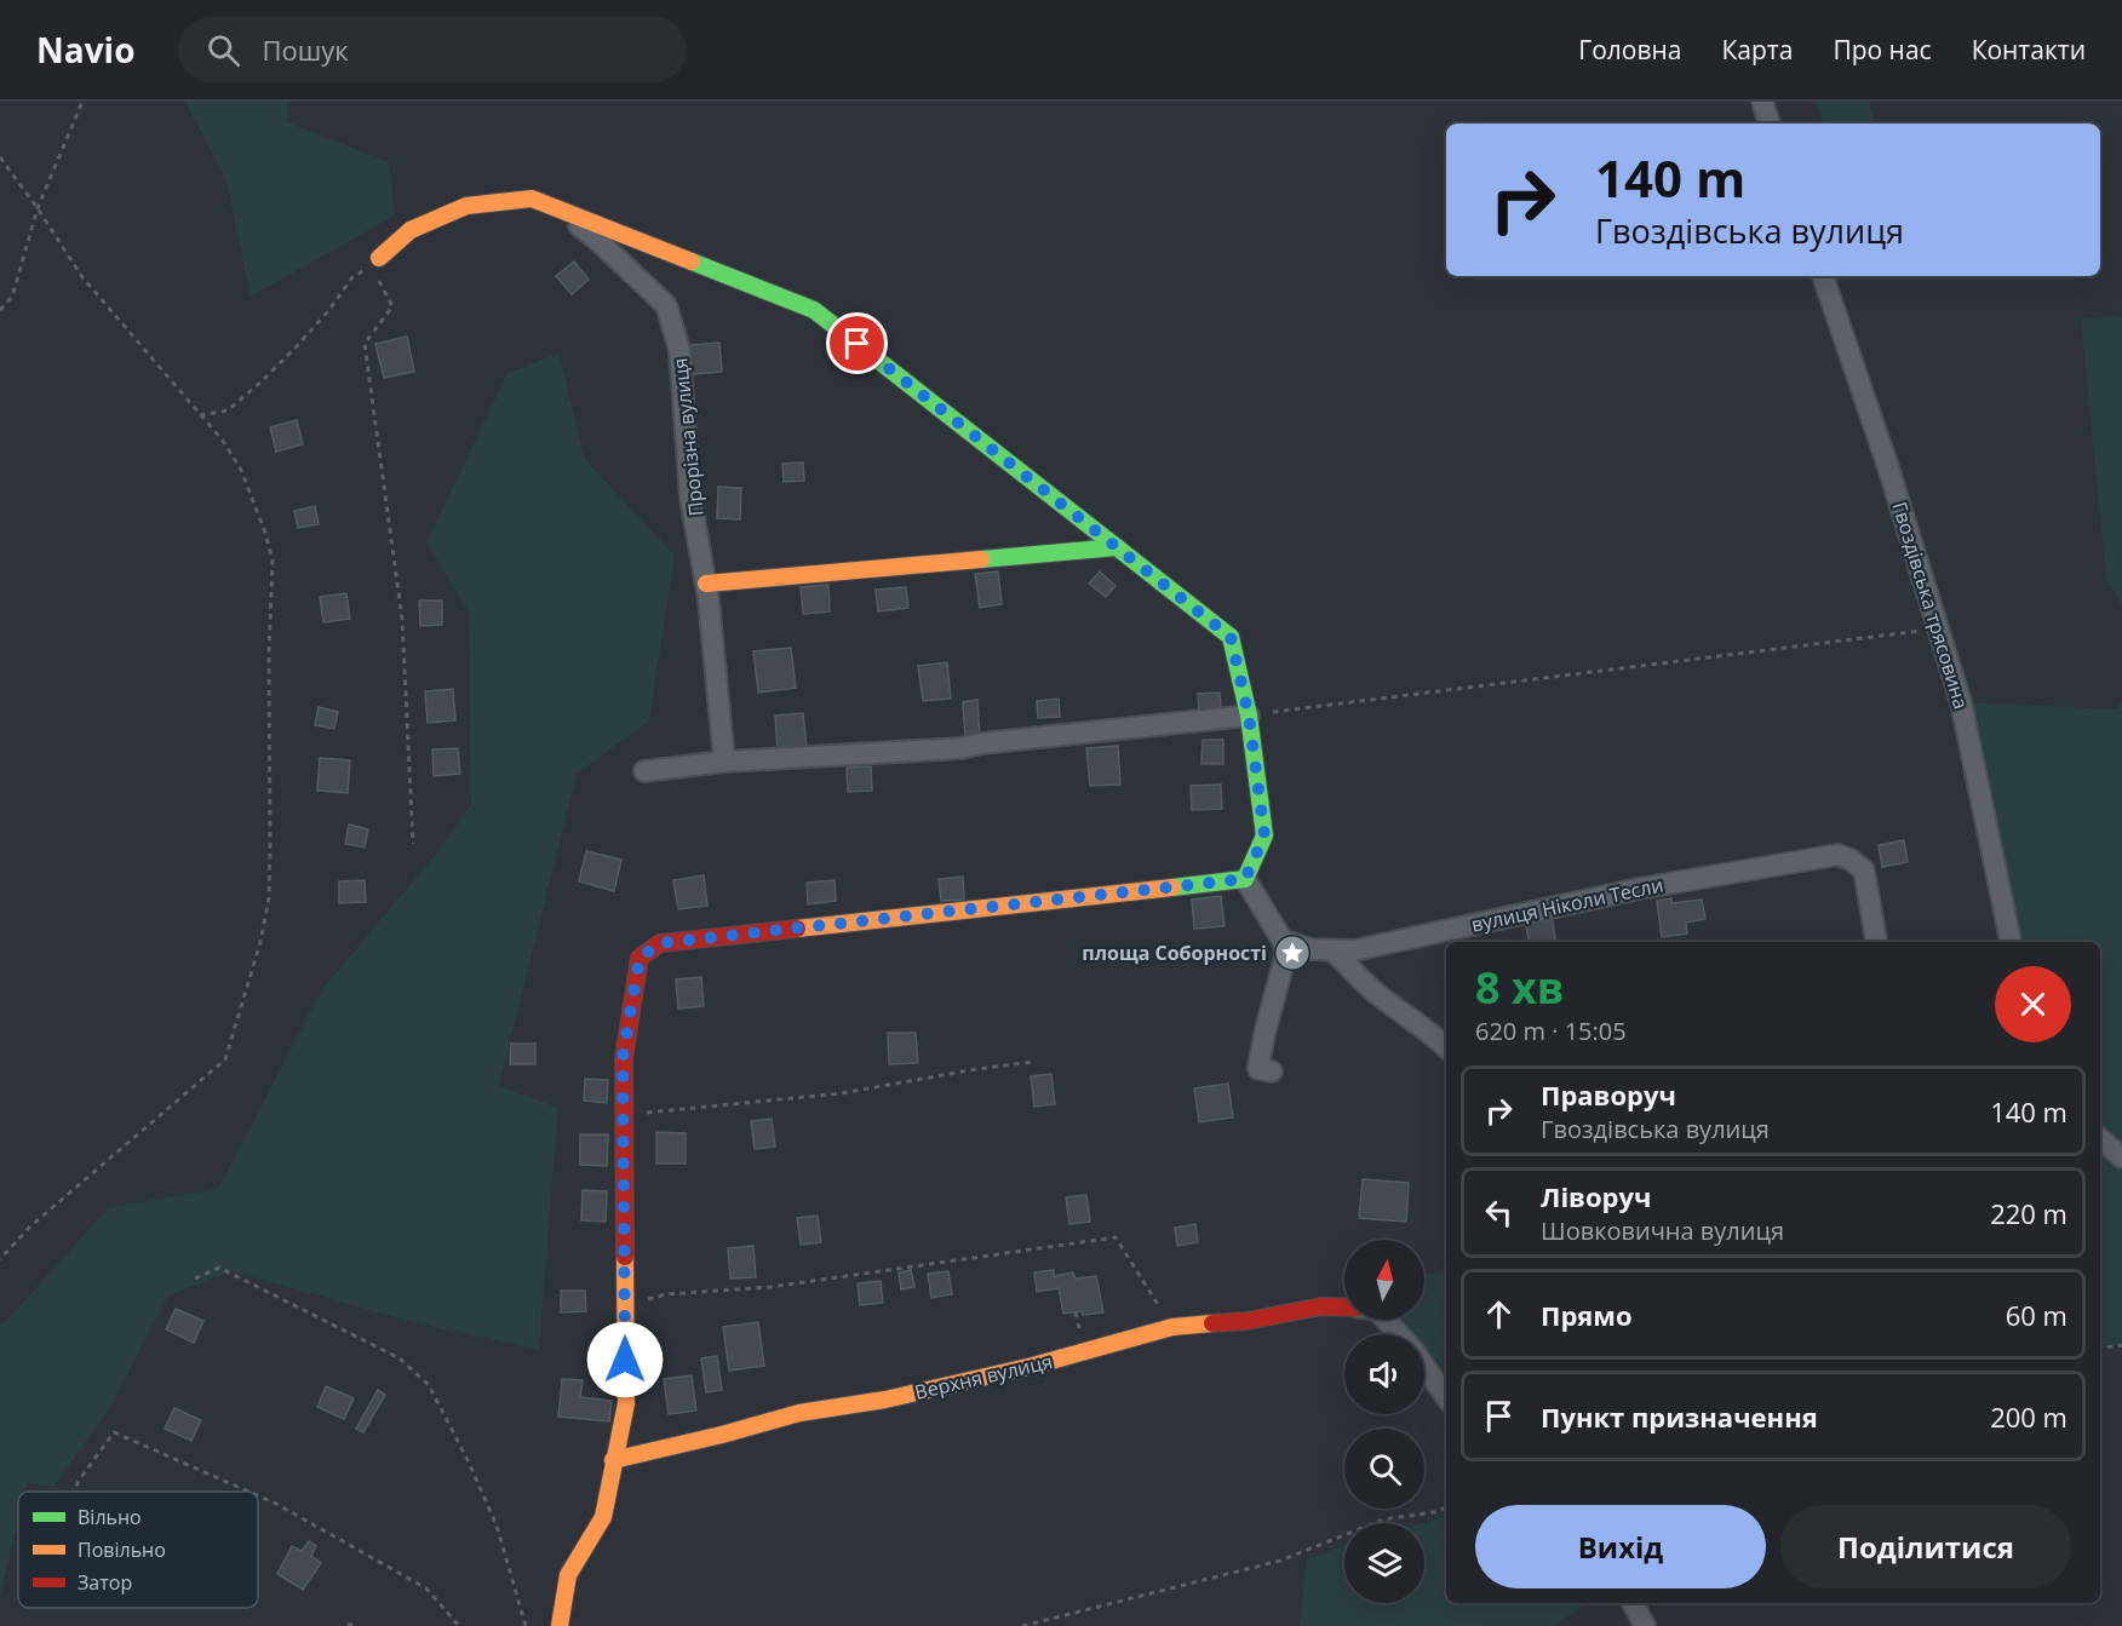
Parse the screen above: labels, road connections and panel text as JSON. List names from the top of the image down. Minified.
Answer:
{"streets":{"street":["Прорізна вулиця","Гвоздівська трясовина","вулиця Ніколи Тесли","Верхня вулиця"]},"places":{"place":["площа Соборності"]},"legend":["Вільно","Повільно","Затор"],"north":"top","page":{"header":"Navio","search":"Пошук","nav":["Головна","Карта","Про нас","Контакти"],"turn":["140 m","Гвоздівська вулиця"],"heading":["8 хв","620 m · 15:05"],"list":[{"name":"Праворуч","note":"Гвоздівська вулиця","value":"140 m"},{"name":"Ліворуч","note":"Шовковична вулиця","value":"220 m"},{"name":"Прямо","value":"60 m"},{"name":"Пункт призначення","value":"200 m"}],"buttons":["Вихід","Поділитися"]}}
